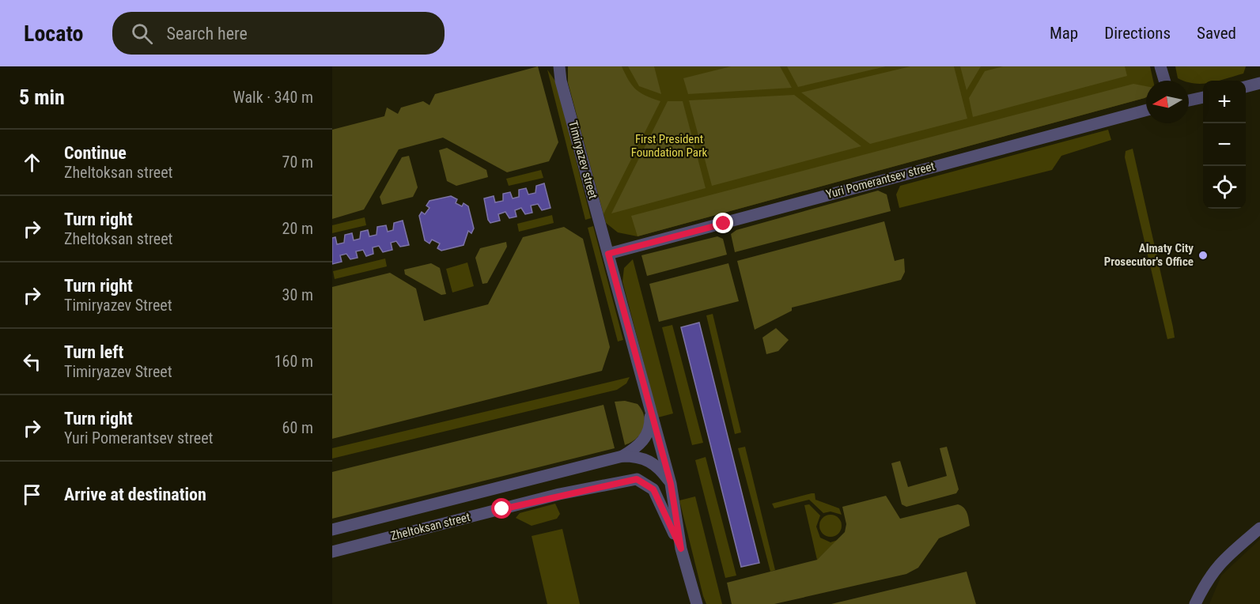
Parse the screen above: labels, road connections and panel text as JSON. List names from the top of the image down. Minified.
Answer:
{"streets":{"street":["Timiryazev street","Yuri Pomerantsev street","Zheltoksan street"]},"crossings":[["Timiryazev street","Yuri Pomerantsev street"]],"parks":["First President Foundation Park"],"places":["Almaty City Prosecutor's Office"],"north":"left","page":{"header":"Locato","search":"Search here","nav":["Map","Directions","Saved"],"heading":["5 min","Walk · 340 m"],"map_buttons":["+","−"],"list":[["Continue","Zheltoksan street","70 m"],["Turn right","Zheltoksan street","20 m"],["Turn right","Timiryazev Street","30 m"],["Turn left","Timiryazev Street","160 m"],["Turn right","Yuri Pomerantsev street","60 m"],"Arrive at destination"]}}
